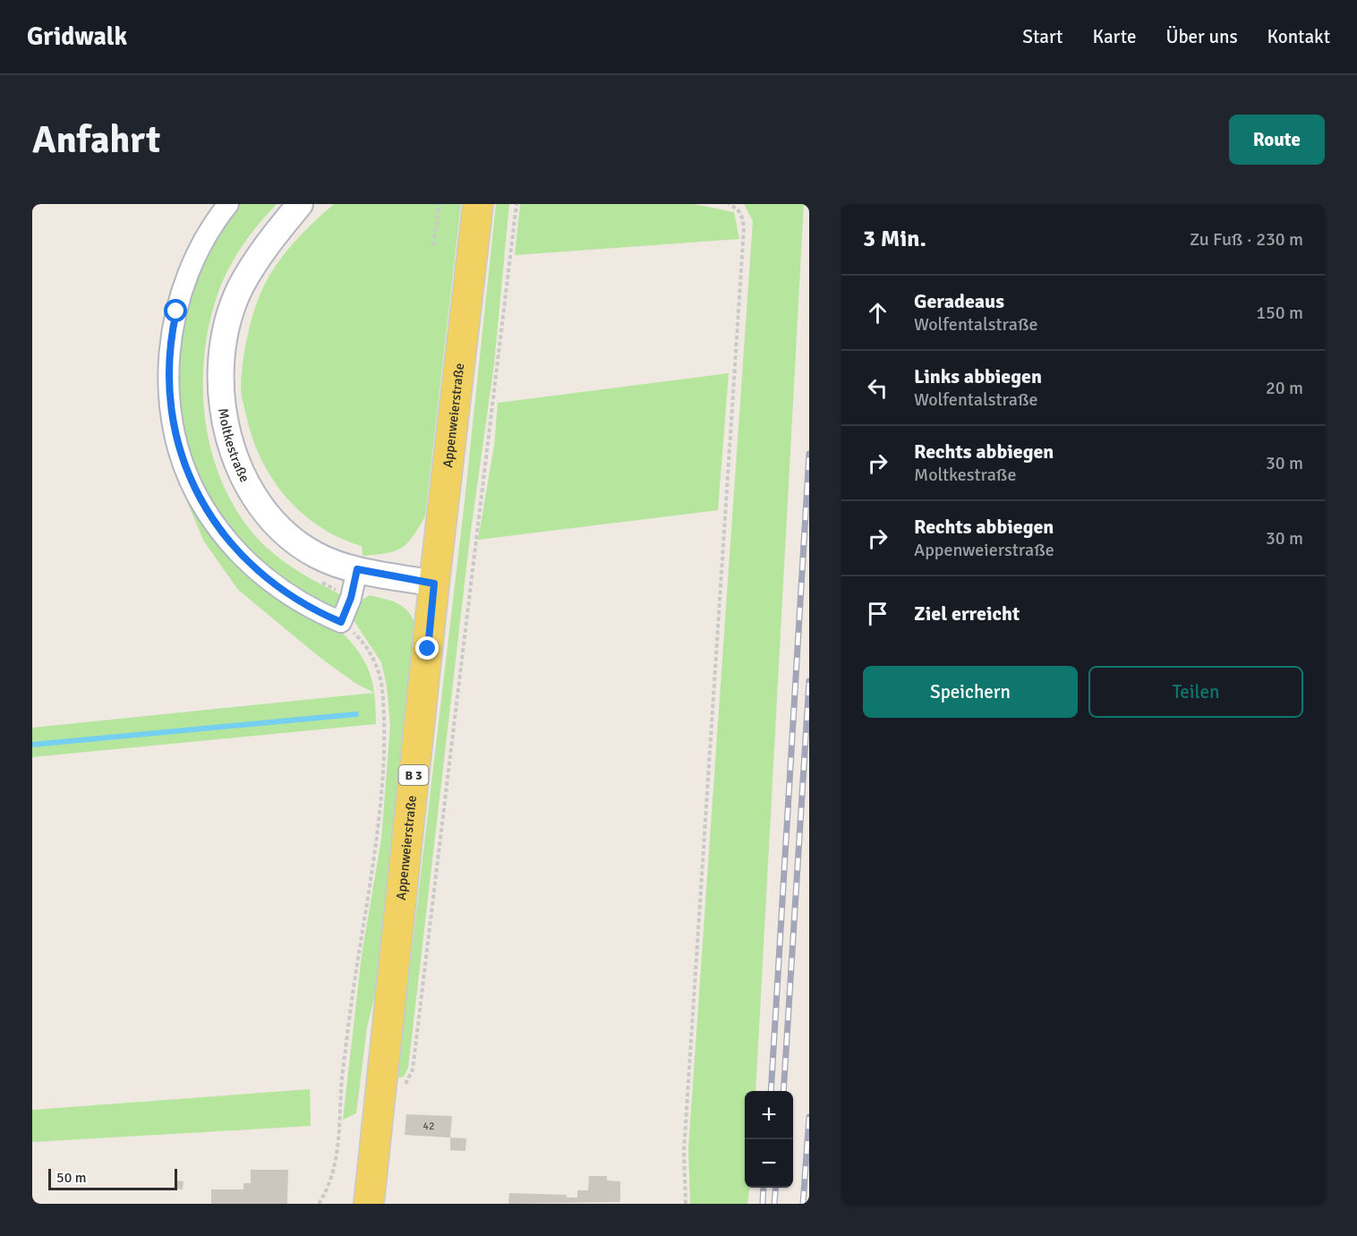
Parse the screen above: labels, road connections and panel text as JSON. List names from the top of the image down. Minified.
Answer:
{"streets":{"main road":["Appenweierstraße","B 3"],"street":["Moltkestraße"]},"crossings":[["Appenweierstraße","Moltkestraße"]],"house_numbers":["42"],"scale_bar":"50 m","page":{"header":"Gridwalk","nav":["Start","Karte","Über uns","Kontakt"],"buttons":["Route",["Speichern","Teilen"]],"title":"Anfahrt","heading":["3 Min.","Zu Fuß · 230 m"],"list":[["Geradeaus","Wolfentalstraße","150 m"],["Links abbiegen","Wolfentalstraße","20 m"],["Rechts abbiegen","Moltkestraße","30 m"],["Rechts abbiegen","Appenweierstraße","30 m"],"Ziel erreicht"],"map_buttons":["+","−"],"scale":"50 m"}}
